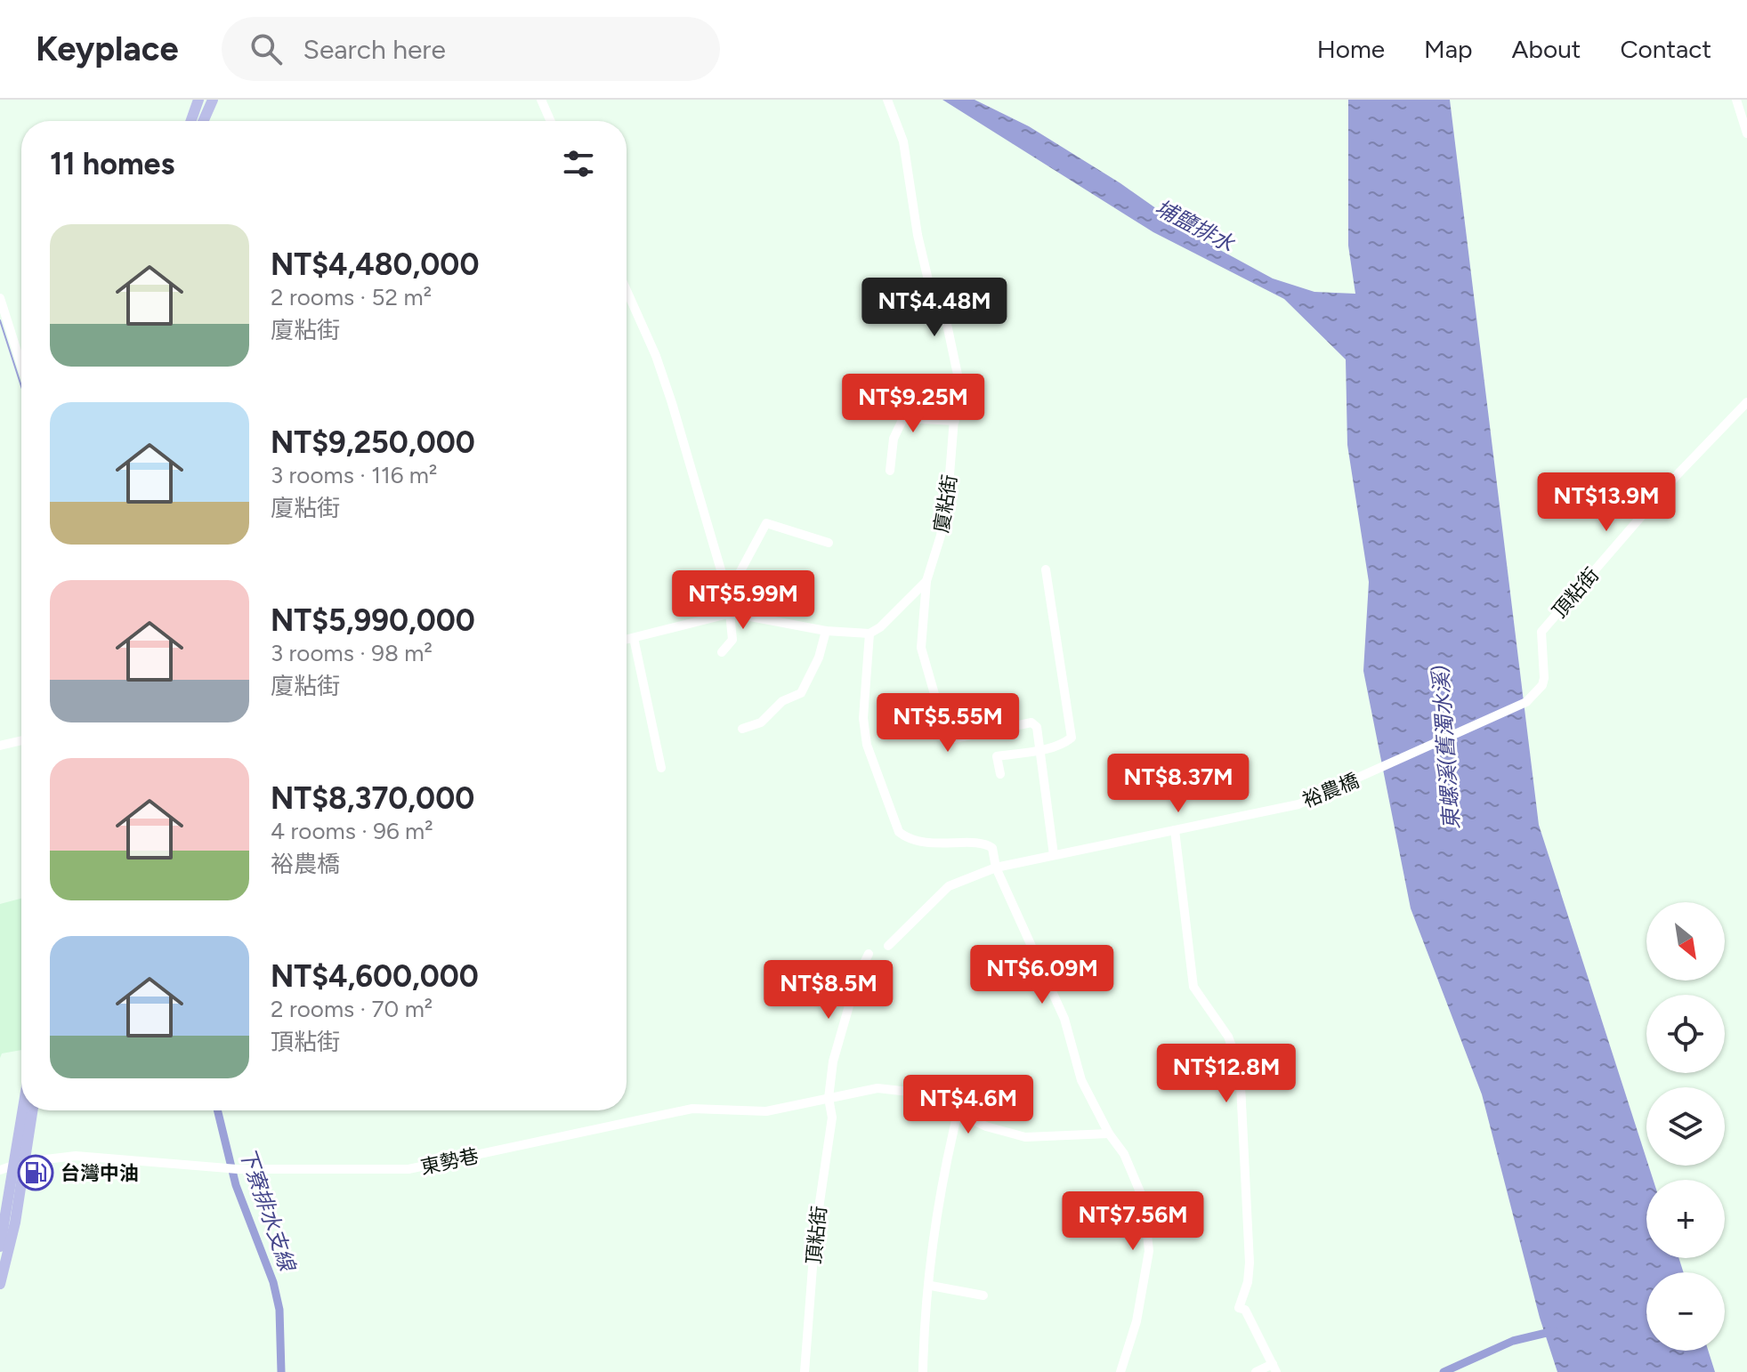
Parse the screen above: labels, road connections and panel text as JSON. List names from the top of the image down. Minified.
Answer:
{"streets":{"street":["廈粘街","頂粘街","裕農橋","東勢巷"]},"crossings":[["頂粘街","裕農橋"],["頂粘街","東勢巷"]],"water":["埔鹽排水","東螺溪(舊濁水溪)","下寮排水支線"],"places":{"fuel station":["台灣中油"]},"north":"bottom right","page":{"header":"Keyplace","search":"Search here","nav":["Home","Map","About","Contact"],"heading":"11 homes","list":[{"name":"NT$4,480,000","note":"2 rooms · 52 m² · 廈粘街"},{"name":"NT$9,250,000","note":"3 rooms · 116 m² · 廈粘街"},{"name":"NT$5,990,000","note":"3 rooms · 98 m² · 廈粘街"},{"name":"NT$8,370,000","note":"4 rooms · 96 m² · 裕農橋"},{"name":"NT$4,600,000","note":"2 rooms · 70 m² · 頂粘街"}],"price":["NT$4.48M","NT$9.25M","NT$13.9M","NT$5.99M","NT$5.55M","NT$8.37M","NT$6.09M","NT$8.5M","NT$12.8M","NT$4.6M","NT$7.56M"],"map_buttons":["+","−"]}}
